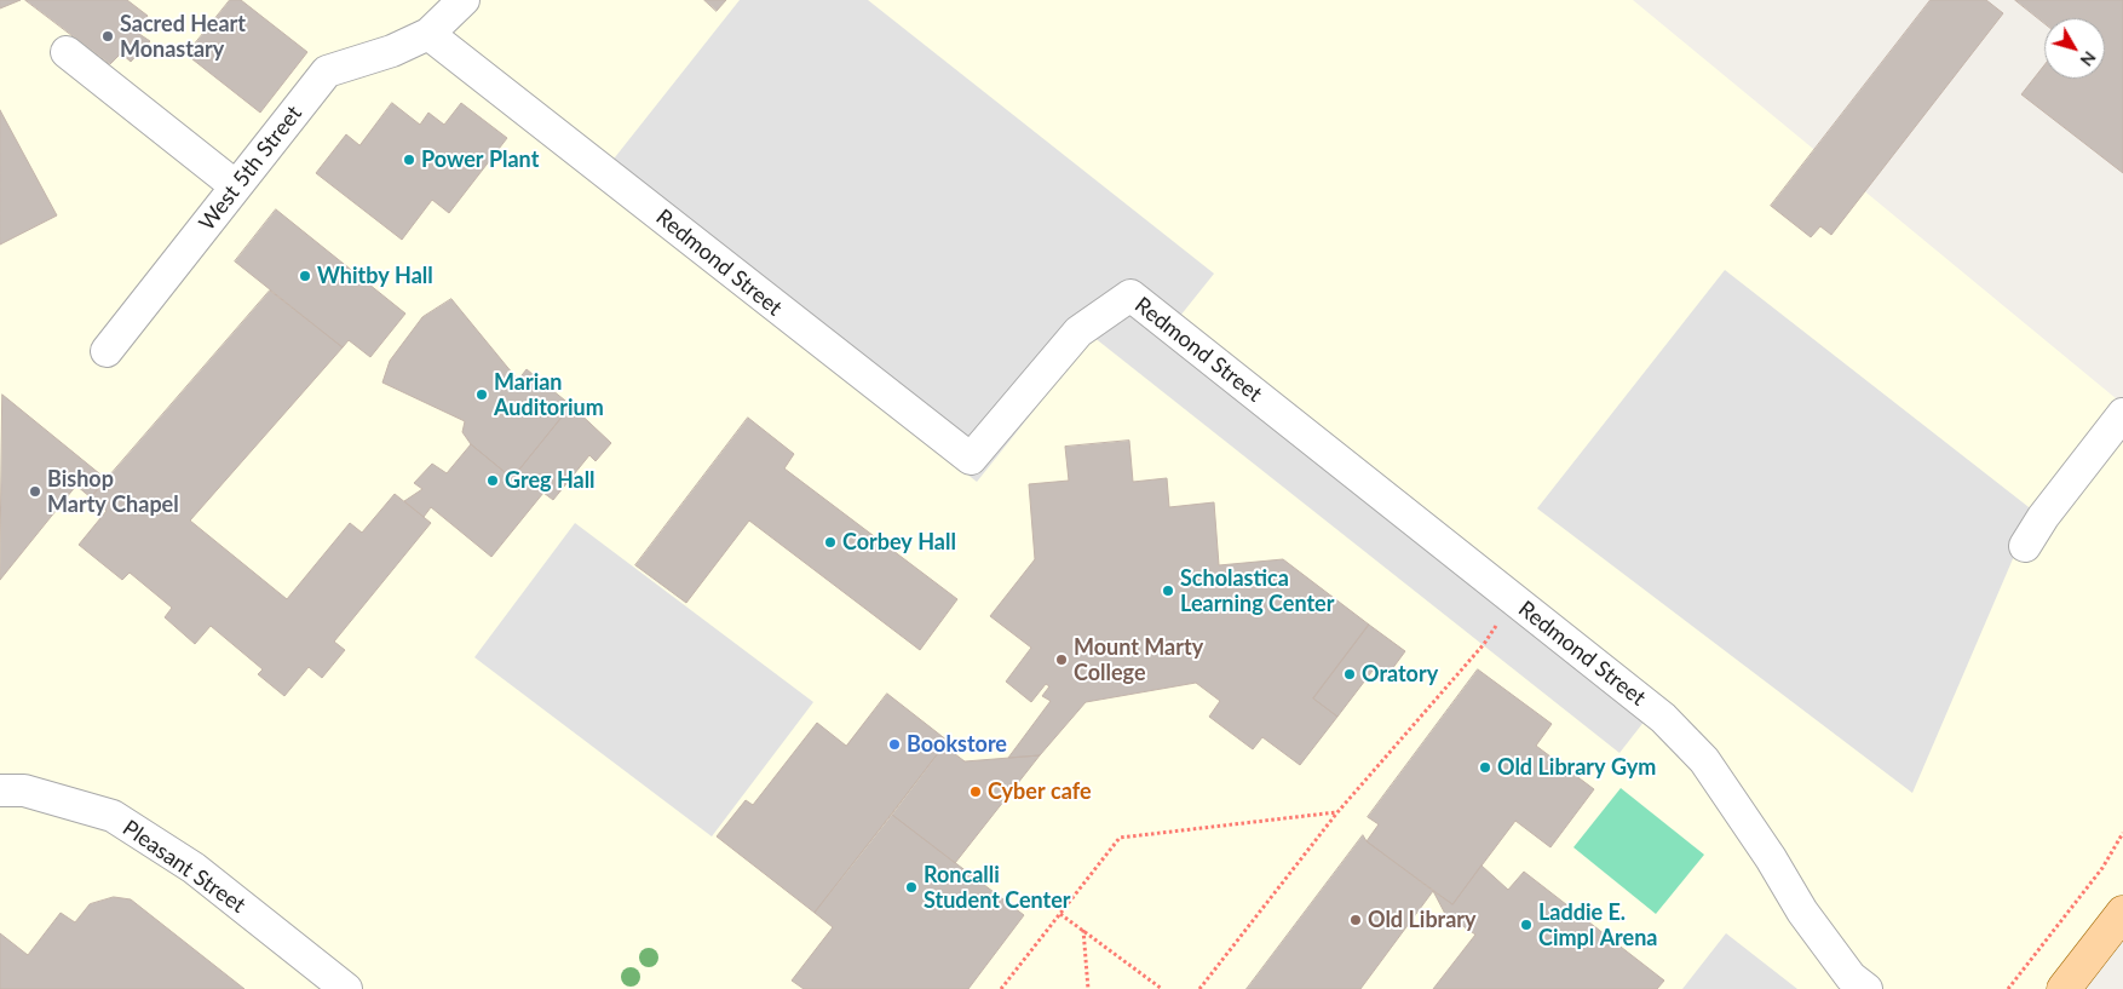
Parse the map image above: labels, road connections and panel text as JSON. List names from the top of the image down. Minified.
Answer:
{"streets":{"street":["West 5th Street","Redmond Street","Pleasant Street"]},"crossings":[["West 5th Street","Redmond Street"]],"places":["Sacred Heart Monastary","Power Plant","Whitby Hall","Marian Auditorium","Greg Hall","Bishop Marty Chapel","Corbey Hall","Scholastica Learning Center","Mount Marty College","Oratory","Bookstore","Old Library Gym","Cyber cafe","Roncalli Student Center","Old Library","Laddie E. Cimpl Arena"],"north":"bottom right"}
